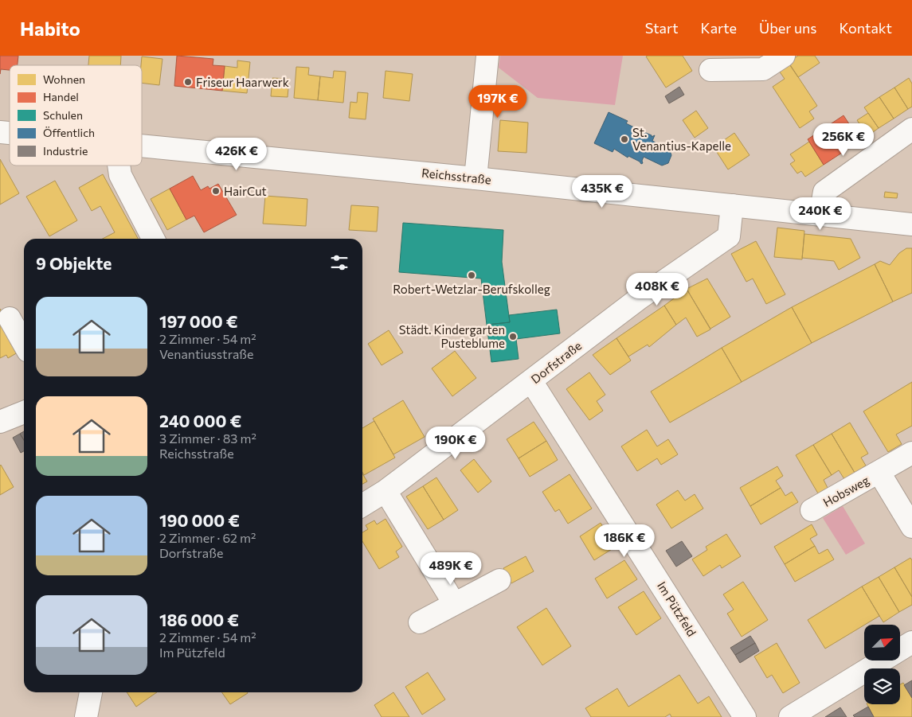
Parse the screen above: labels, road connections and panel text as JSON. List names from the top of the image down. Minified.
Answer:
{"streets":{"street":["Reichsstraße","Dorfstraße","Hobsweg","Im Pützfeld"]},"crossings":[["Reichsstraße","Dorfstraße"],["Dorfstraße","Im Pützfeld"]],"places":["Friseur Haarwerk","St. Venantius-Kapelle","HairCut","Robert-Wetzlar-Berufskolleg","Städt. Kindergarten Pusteblume"],"legend":["Wohnen","Handel","Schulen","Öffentlich","Industrie"],"north":"top right","page":{"header":"Habito","nav":["Start","Karte","Über uns","Kontakt"],"price":["197K €","256K €","426K €","435K €","240K €","408K €","190K €","186K €","489K €"],"heading":"9 Objekte","list":[{"name":"197 000 €","note":"2 Zimmer · 54 m² · Venantiusstraße"},{"name":"240 000 €","note":"3 Zimmer · 83 m² · Reichsstraße"},{"name":"190 000 €","note":"2 Zimmer · 62 m² · Dorfstraße"},{"name":"186 000 €","note":"2 Zimmer · 54 m² · Im Pützfeld"}]}}
